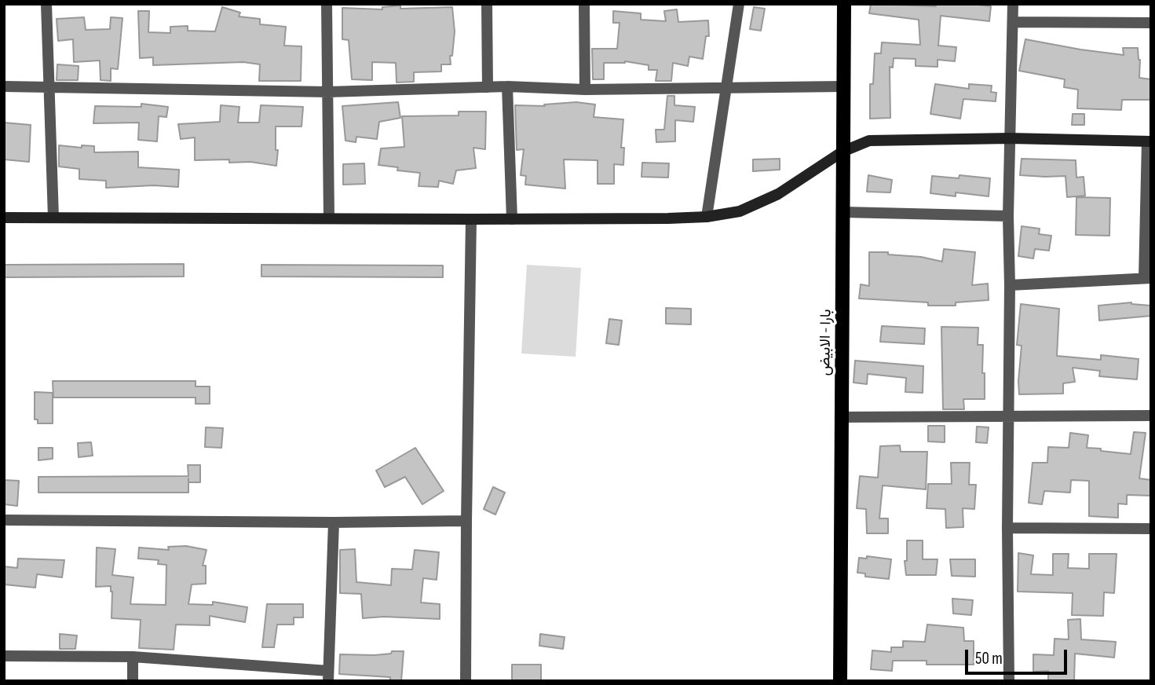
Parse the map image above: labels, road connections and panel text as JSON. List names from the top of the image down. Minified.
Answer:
{"streets":{"main road":["بارا - الابيض"]},"scale_bar":"50 m"}
